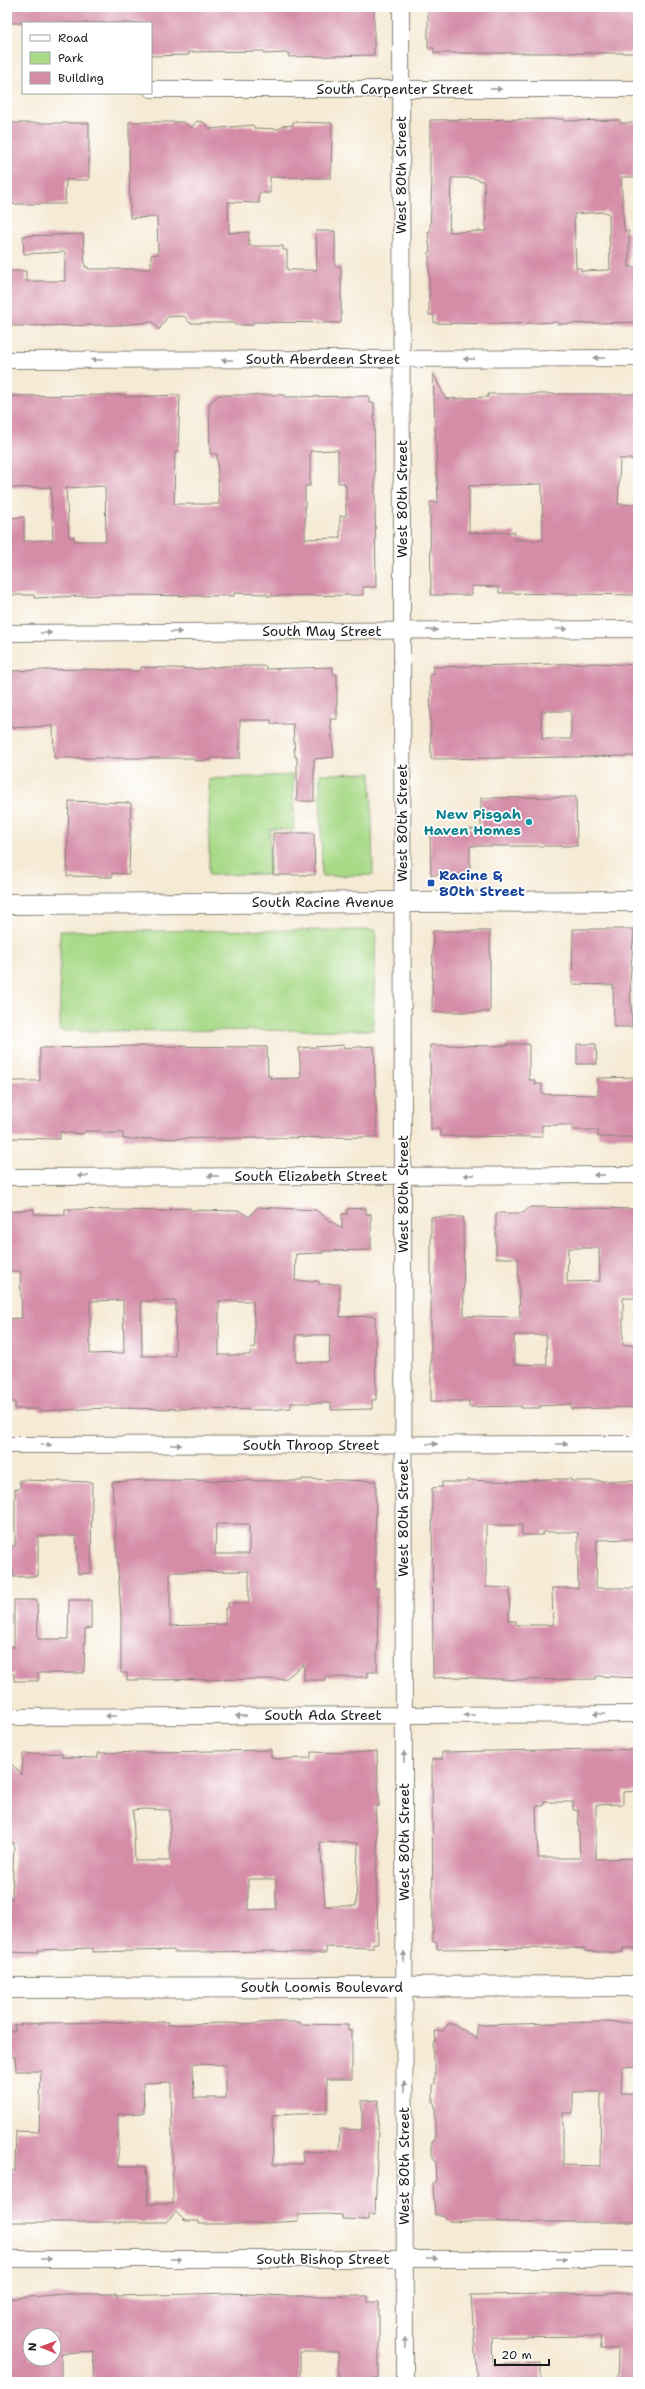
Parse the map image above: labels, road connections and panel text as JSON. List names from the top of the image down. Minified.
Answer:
{"streets":{"street":["South Carpenter Street","West 80th Street","South Aberdeen Street","South May Street","South Racine Avenue","South Elizabeth Street","South Throop Street","South Ada Street","South Loomis Boulevard","South Bishop Street"]},"crossings":[["South Carpenter Street","West 80th Street"],["West 80th Street","South Aberdeen Street"],["West 80th Street","South May Street"],["West 80th Street","South Racine Avenue"],["West 80th Street","South Elizabeth Street"],["West 80th Street","South Throop Street"],["West 80th Street","South Ada Street"],["West 80th Street","South Loomis Boulevard"],["West 80th Street","South Bishop Street"]],"one_way":["South Carpenter Street","South Aberdeen Street","South May Street","South Elizabeth Street","South Throop Street","South Ada Street","South Bishop Street"],"places":{"other":["New Pisgah Haven Homes"],"transit":["Racine & 80th Street"]},"legend":["Road","Park","Building"],"scale_bar":"20 m","north":"left"}
